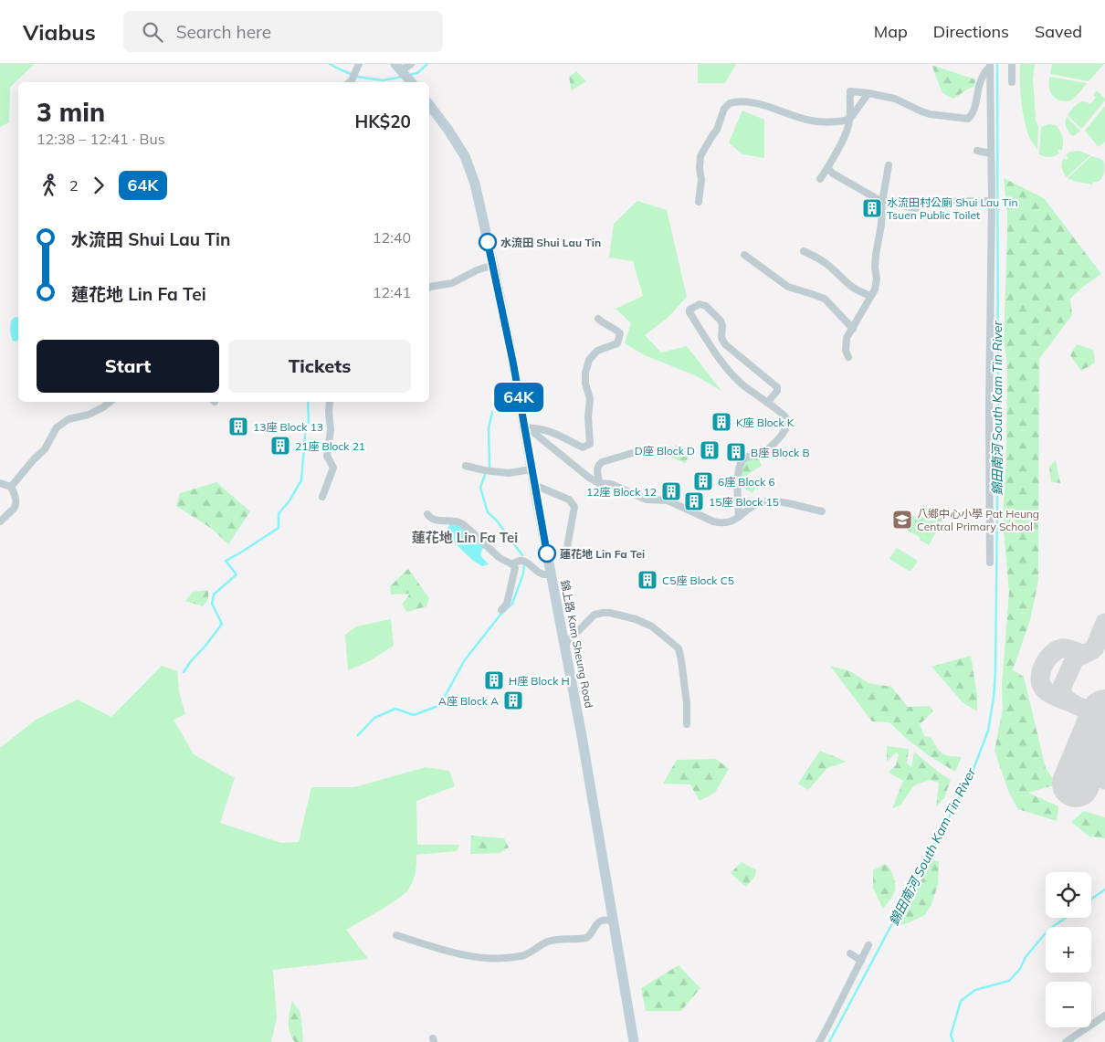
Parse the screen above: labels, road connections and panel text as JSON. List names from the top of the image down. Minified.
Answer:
{"streets":{"main road":["錦上路 Kam Sheung Road"]},"districts":["蓮花地 Lin Fa Tei"],"water":["錦田南河 South Kam Tin River"],"places":{"building":["水流田村公廁 Shui Lau Tin Tsuen Public Toilet","K座 Block K","13座 Block 13","21座 Block 21","D座 Block D","B座 Block B","6座 Block 6","12座 Block 12","15座 Block 15","C5座 Block C5","H座 Block H","A座 Block A"],"other":["水流田 Shui Lau Tin","蓮花地 Lin Fa Tei"],"school or university":["八鄉中心小學 Pat Heung Central Primary School"]},"lines":["bus line 64K"],"page":{"header":"Viabus","search":"Search here","nav":["Map","Directions","Saved"],"on_map":"64K","heading":["3 min","12:38 – 12:41 · Bus","HK$20"],"legs":["2","64K"],"list":[{"name":"水流田 Shui Lau Tin","value":"12:40"},{"name":"蓮花地 Lin Fa Tei","value":"12:41"}],"buttons":["Start","Tickets"],"map_buttons":["+","−"]}}
